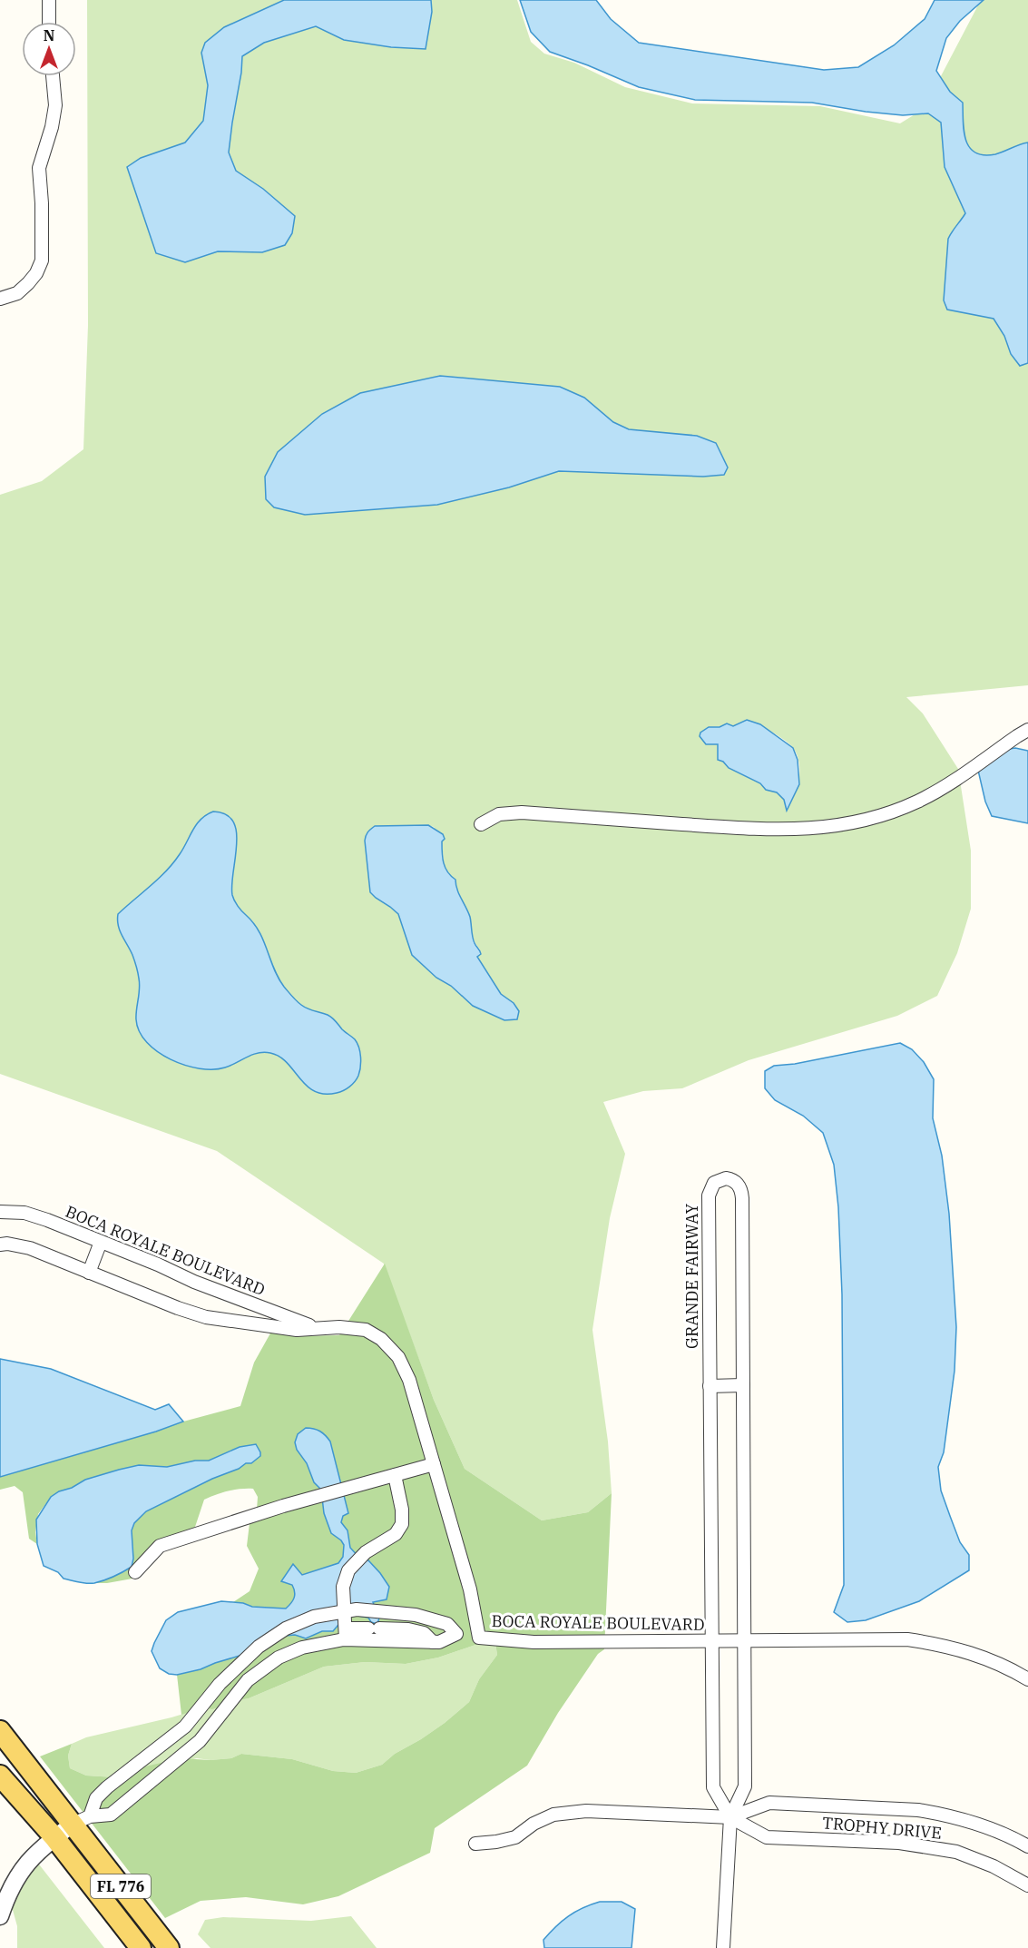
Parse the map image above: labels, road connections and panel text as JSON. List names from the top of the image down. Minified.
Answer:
{"streets":{"main road":["FL 776"],"street":["BOCA ROYALE BOULEVARD","GRANDE FAIRWAY","TROPHY DRIVE"]},"crossings":[["BOCA ROYALE BOULEVARD","GRANDE FAIRWAY"],["GRANDE FAIRWAY","TROPHY DRIVE"]],"north":"top"}
